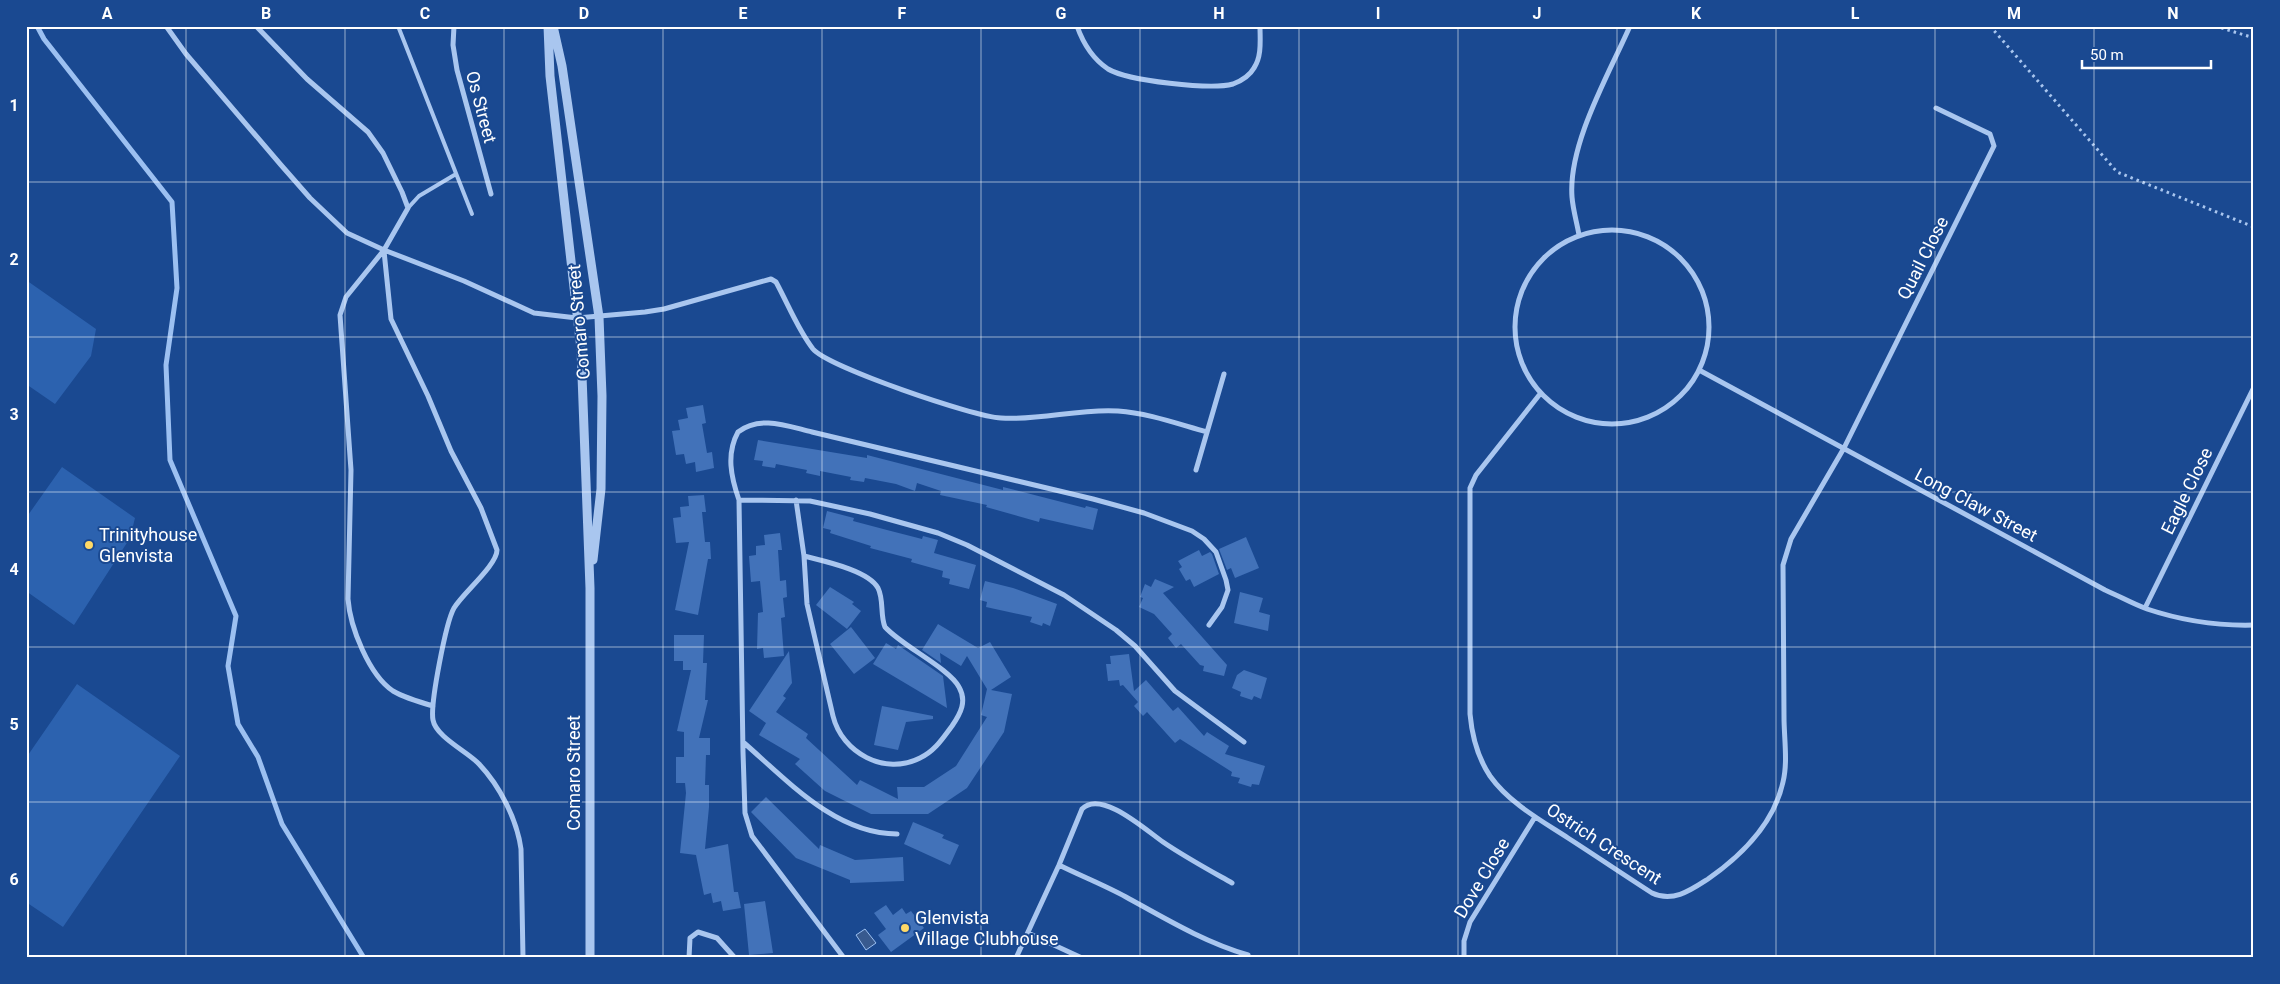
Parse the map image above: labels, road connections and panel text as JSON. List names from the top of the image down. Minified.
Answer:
{"streets":{"street":["Os Street","Quail Close","Comaro Street","Eagle Close","Long Claw Street","Ostrich Crescent","Dove Close"]},"crossings":[["Quail Close","Long Claw Street"],["Quail Close","Ostrich Crescent"],["Eagle Close","Long Claw Street"],["Long Claw Street","Ostrich Crescent"],["Ostrich Crescent","Dove Close"]],"places":["Trinityhouse Glenvista","Glenvista Village Clubhouse"],"scale_bar":"50 m","grid":{"columns":["A","B","C","D","E","F","G","H","I","J","K","L","M","N"],"rows":["1","2","3","4","5","6"]}}
